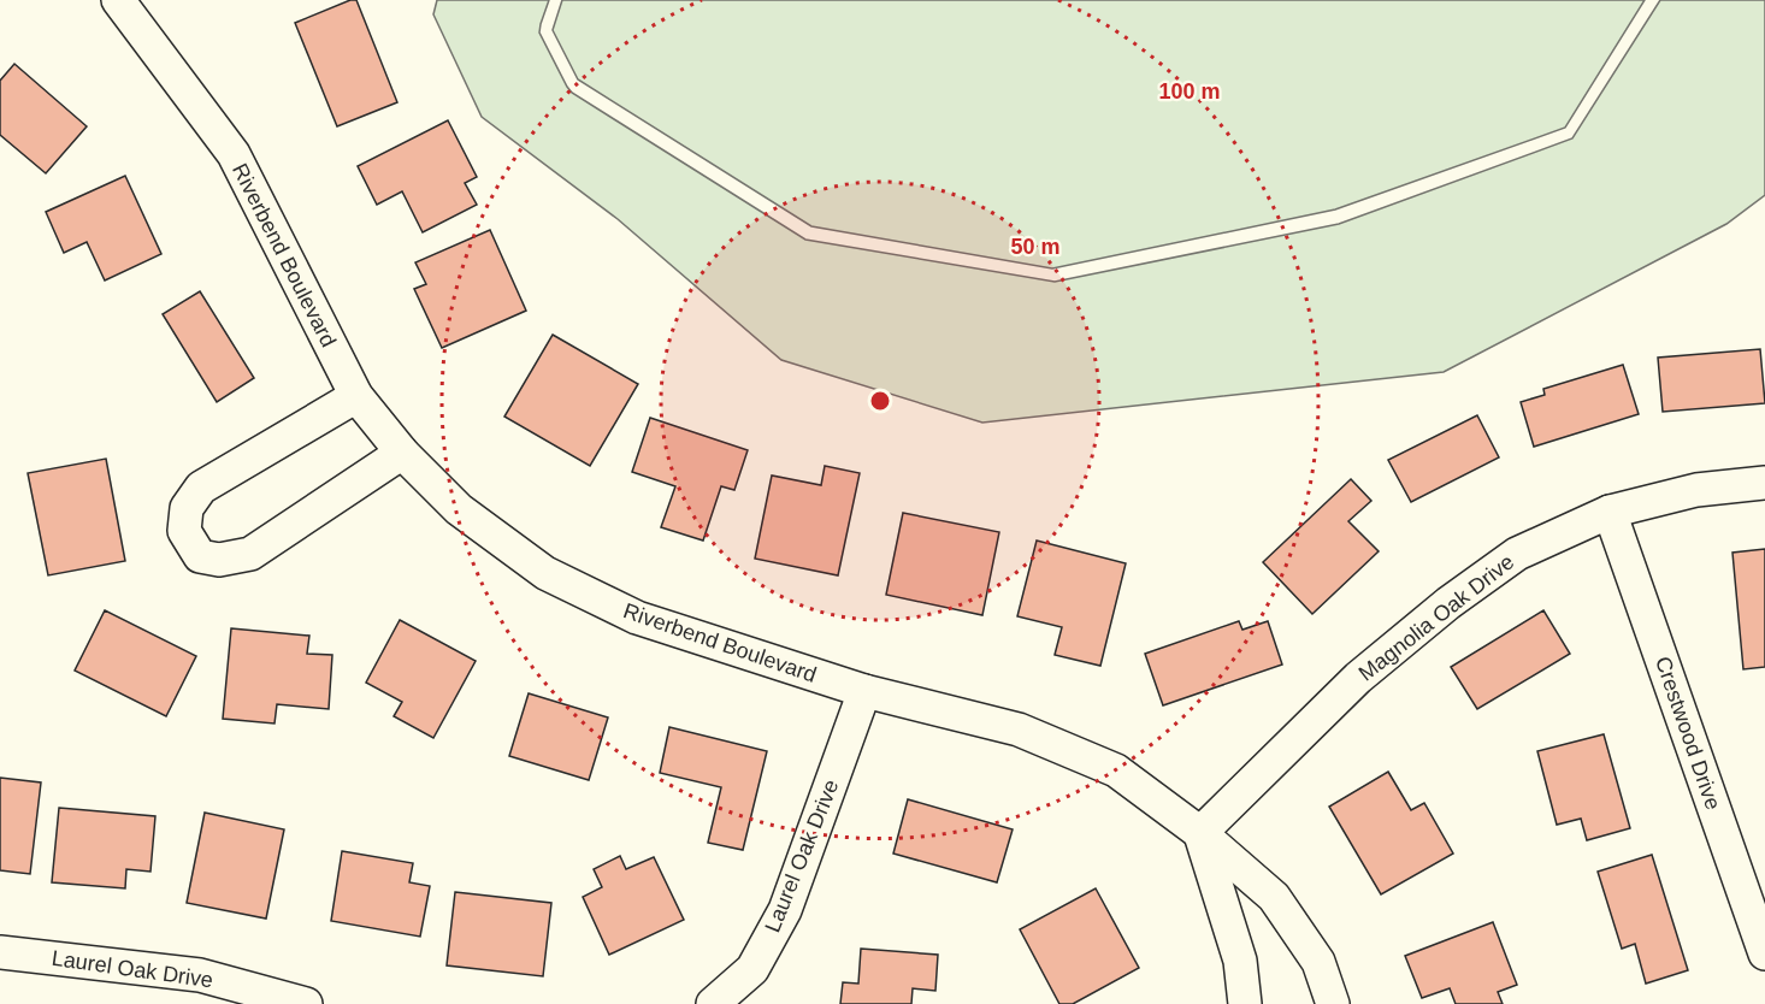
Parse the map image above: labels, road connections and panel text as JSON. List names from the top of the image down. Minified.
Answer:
{"streets":{"street":["Riverbend Boulevard","Magnolia Oak Drive","Crestwood Drive","Laurel Oak Drive"]},"crossings":[["Riverbend Boulevard","Magnolia Oak Drive"],["Riverbend Boulevard","Laurel Oak Drive"],["Magnolia Oak Drive","Crestwood Drive"]],"rings":["100 m","50 m"]}
